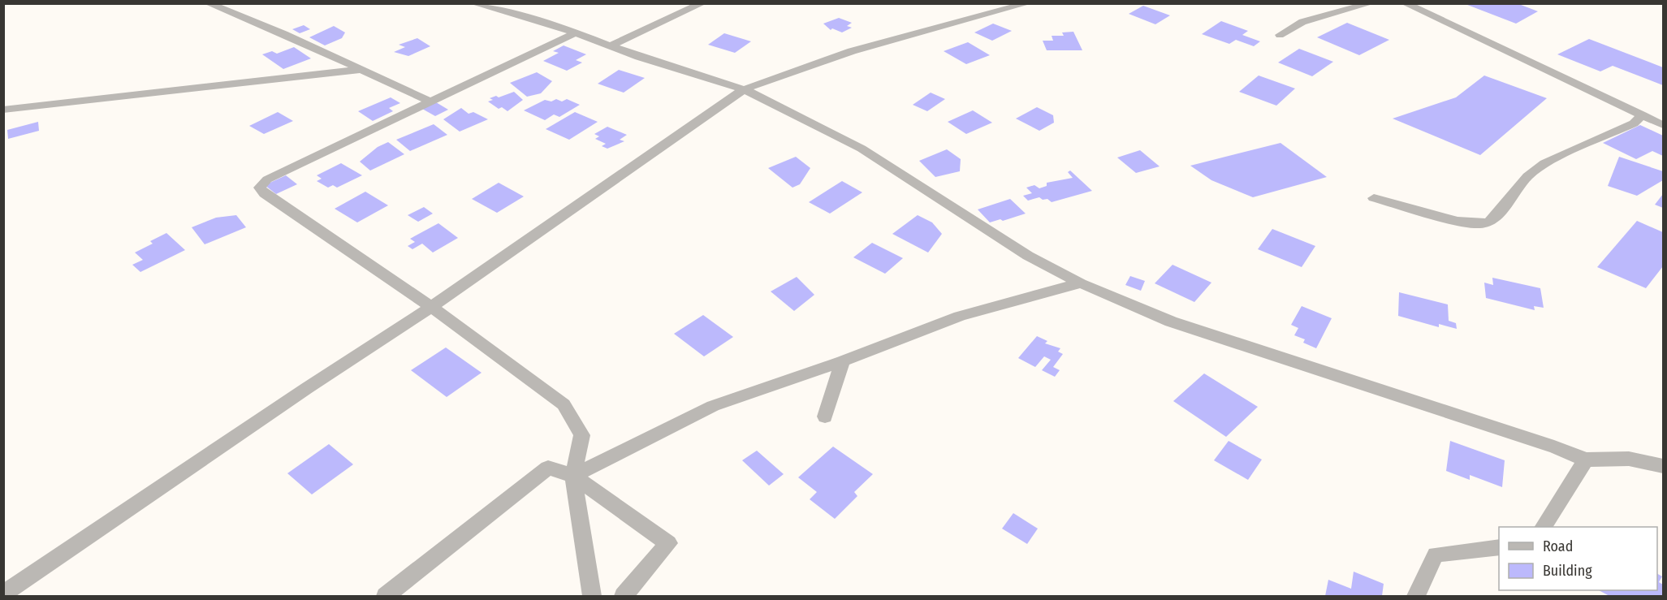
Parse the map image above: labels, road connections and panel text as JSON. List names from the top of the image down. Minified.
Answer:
{"legend":["Road","Building"]}
